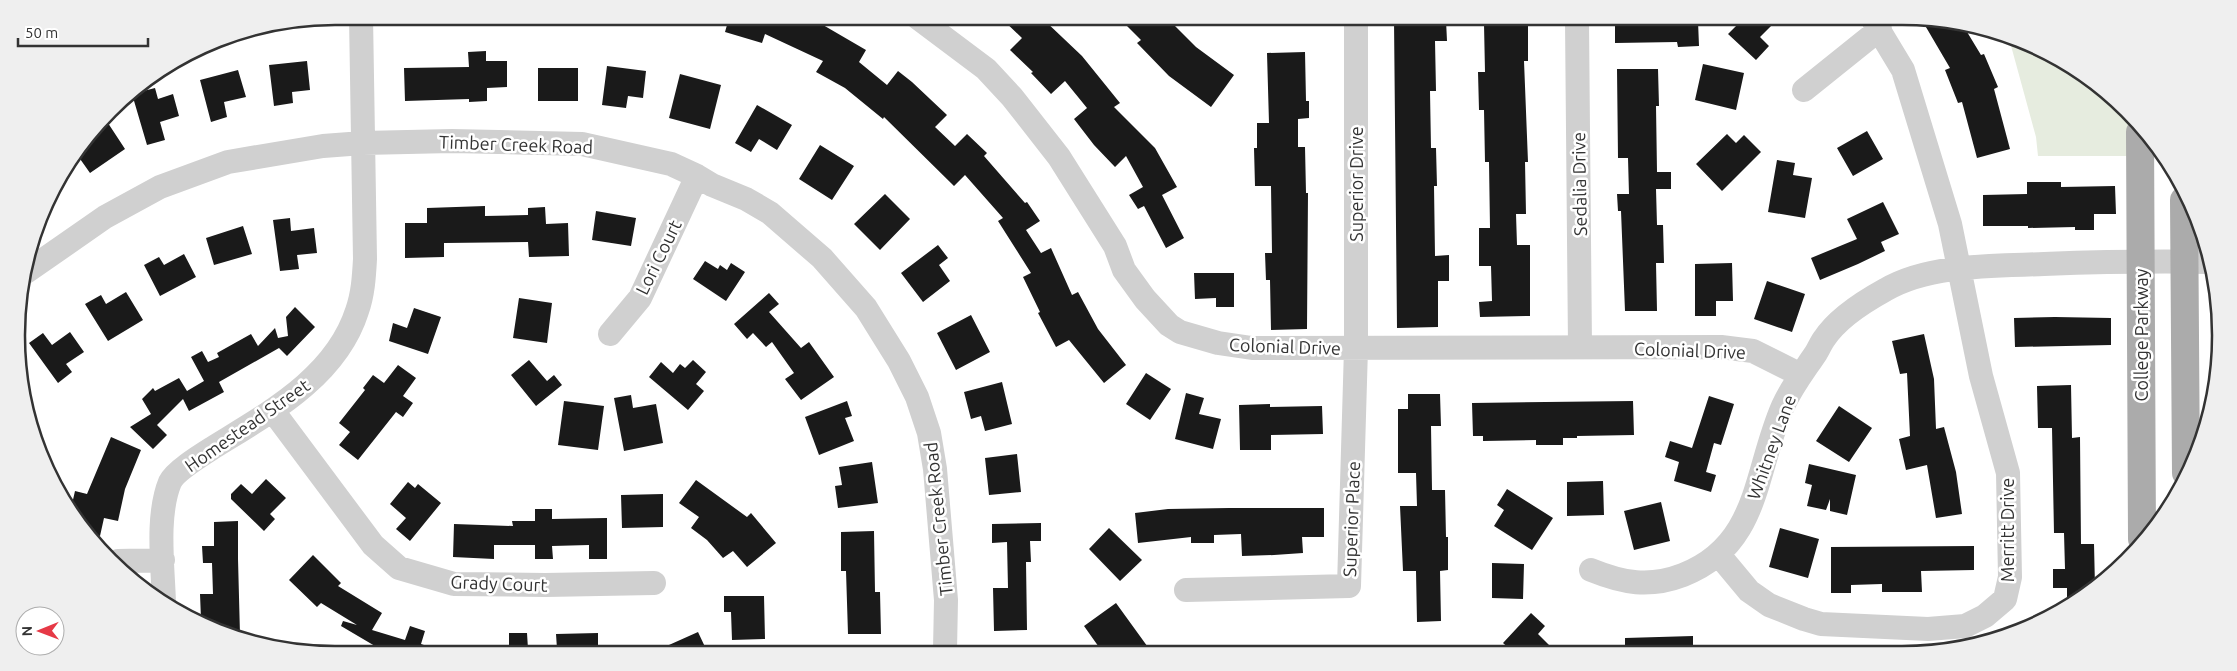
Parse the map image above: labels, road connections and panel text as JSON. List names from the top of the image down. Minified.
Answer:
{"streets":{"main road":["College Parkway"],"street":["Timber Creek Road","Superior Drive","Sedalia Drive","Lori Court","Colonial Drive","Homestead Street","Whitney Lane","Superior Place","Merritt Drive","Grady Court"]},"crossings":[["Timber Creek Road","Lori Court"],["Timber Creek Road","Homestead Street"],["Superior Drive","Colonial Drive"],["Superior Drive","Superior Place"],["Sedalia Drive","Colonial Drive"],["College Parkway","Whitney Lane"],["Colonial Drive","Whitney Lane"],["Colonial Drive","Superior Place"],["Homestead Street","Grady Court"],["Whitney Lane","Merritt Drive"]],"scale_bar":"50 m","north":"left"}
